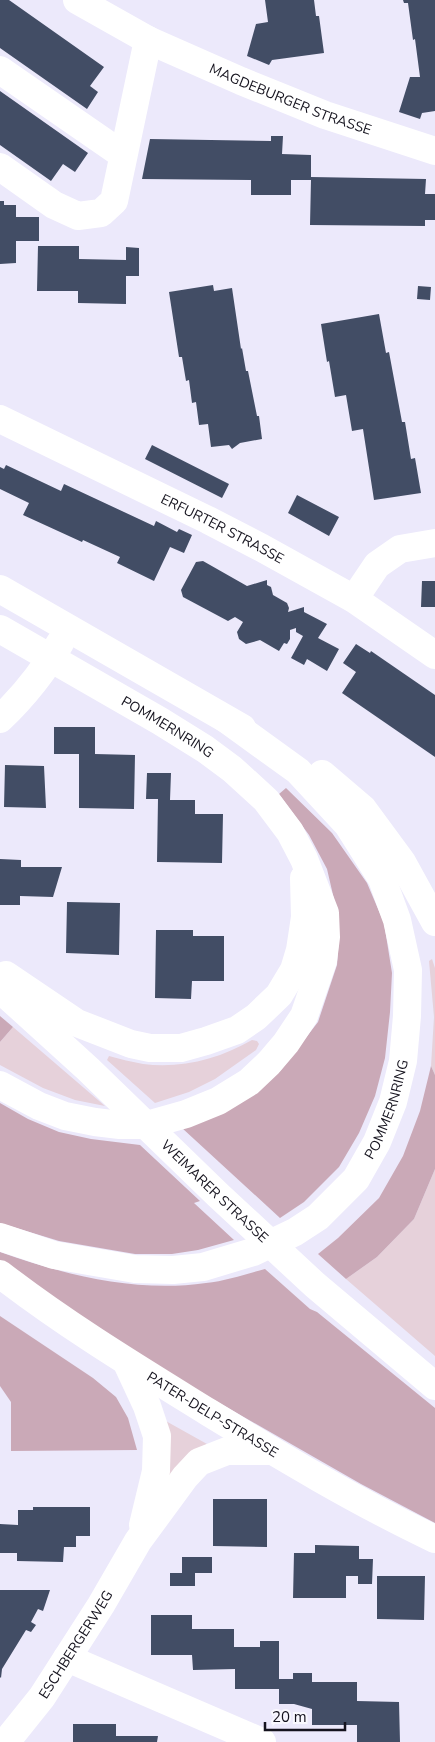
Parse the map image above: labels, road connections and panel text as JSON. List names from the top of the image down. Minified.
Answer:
{"streets":{"street":["MAGDEBURGER STRASSE","ERFURTER STRASSE","POMMERNRING","WEIMARER STRASSE","PATER-DELP-STRASSE","ESCHBERGERWEG"]},"crossings":[["POMMERNRING","WEIMARER STRASSE"],["PATER-DELP-STRASSE","ESCHBERGERWEG"]],"scale_bar":"20 m"}
